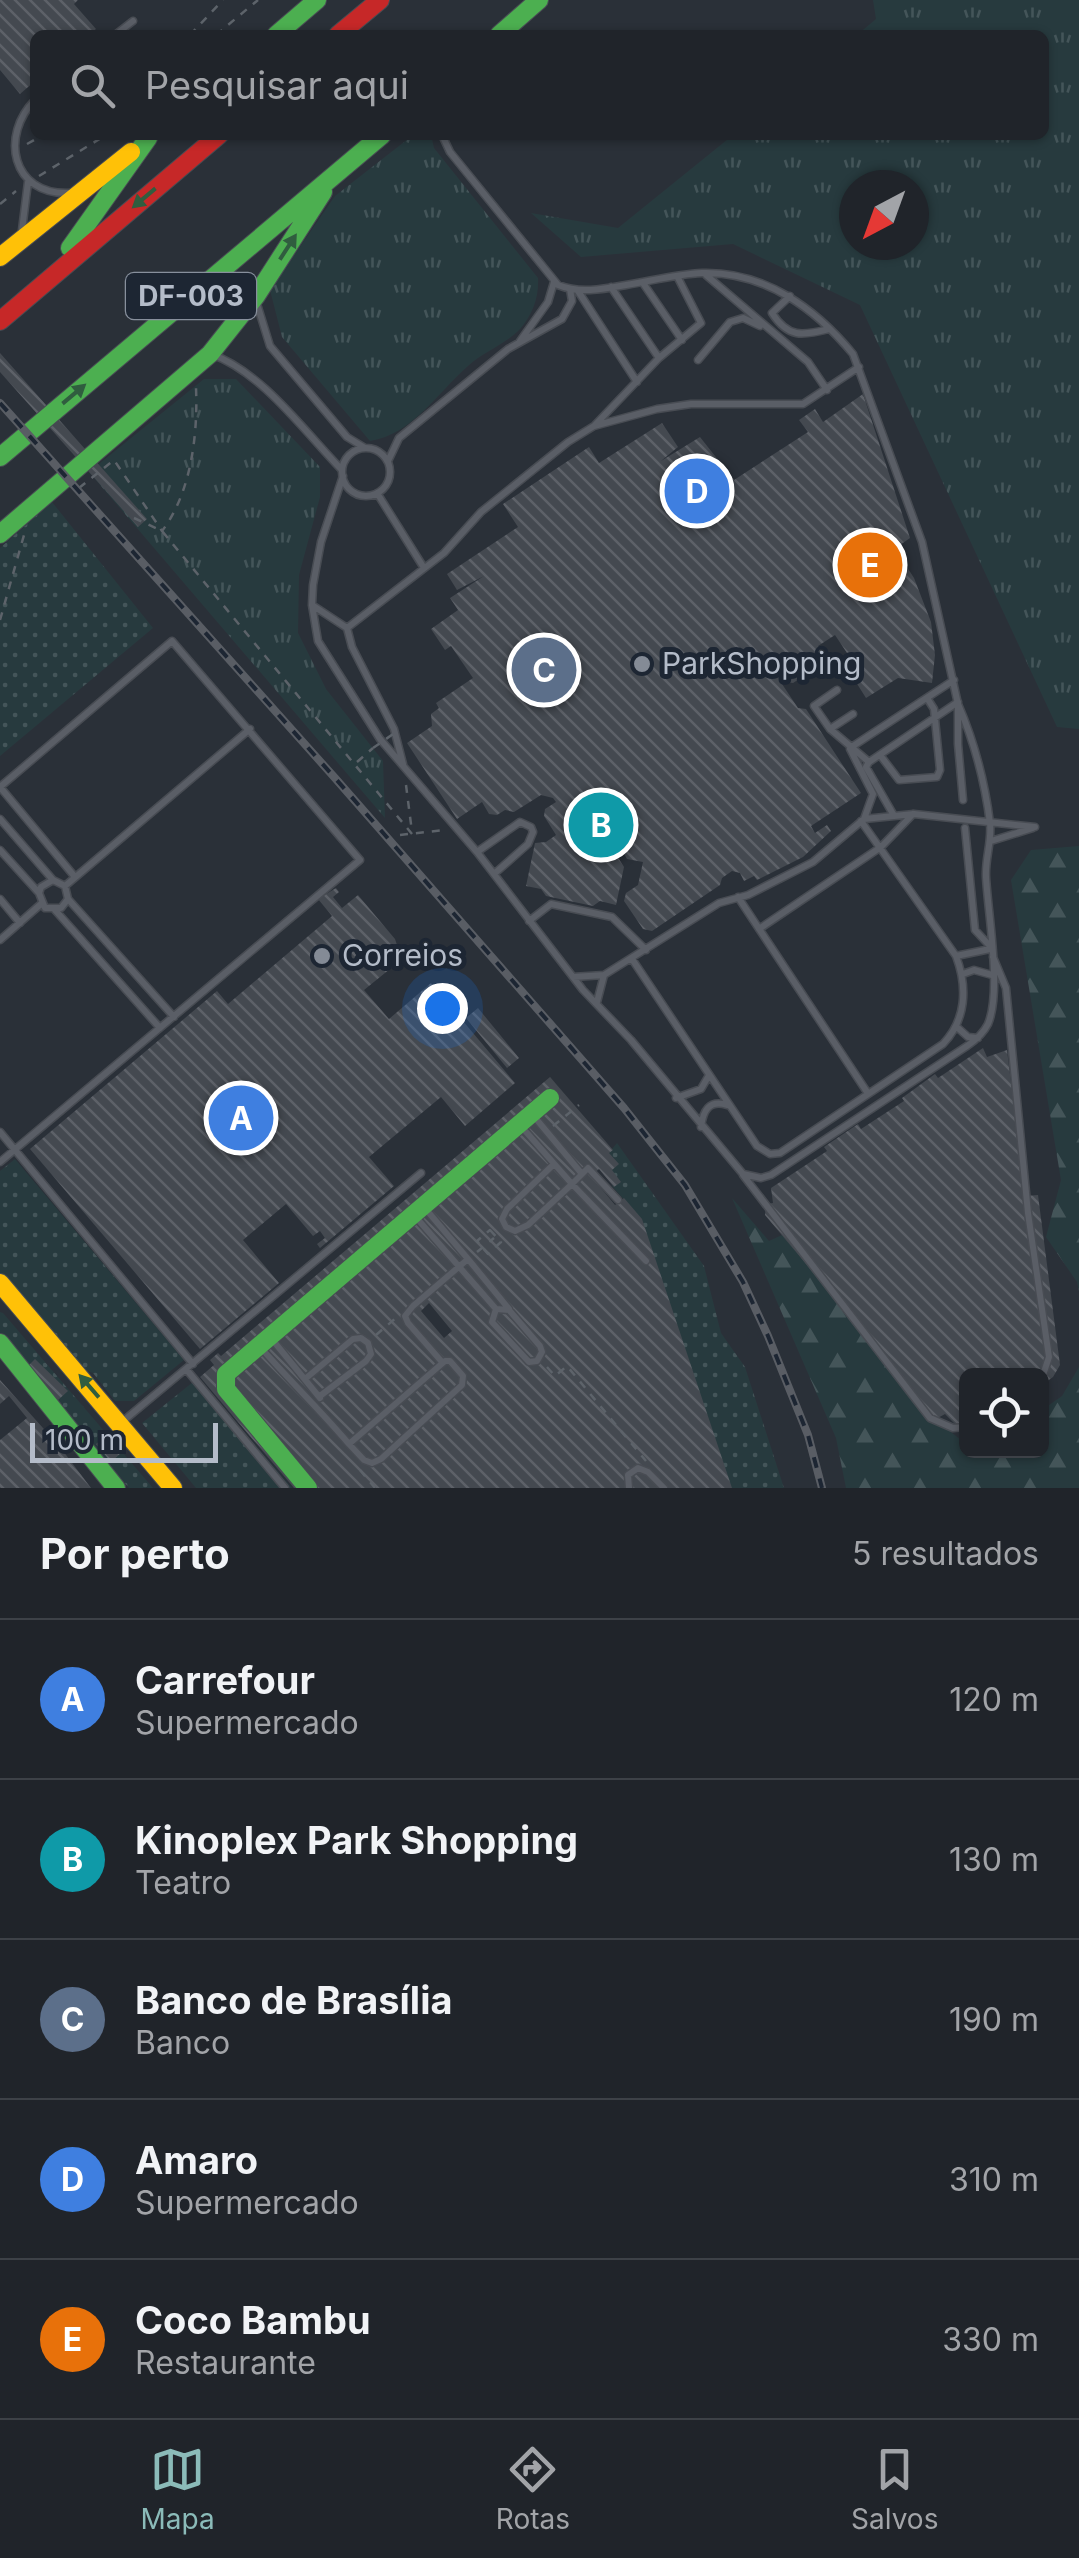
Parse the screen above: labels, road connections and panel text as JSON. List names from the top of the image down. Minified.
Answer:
{"streets":{"main road":["DF-003"]},"places":["ParkShopping","Correios"],"scale_bar":"100 m","north":"bottom left","page":{"search":"Pesquisar aqui","pins":["D","E","C","B","A"],"scale":"100 m","heading":["Por perto","5 resultados"],"list":[{"mark":"A","name":"Carrefour","note":"Supermercado","value":"120 m"},{"mark":"B","name":"Kinoplex Park Shopping","note":"Teatro","value":"130 m"},{"mark":"C","name":"Banco de Brasília","note":"Banco","value":"190 m"},{"mark":"D","name":"Amaro","note":"Supermercado","value":"310 m"},{"mark":"E","name":"Coco Bambu","note":"Restaurante","value":"330 m"}],"nav":["Mapa","Rotas","Salvos"]}}
